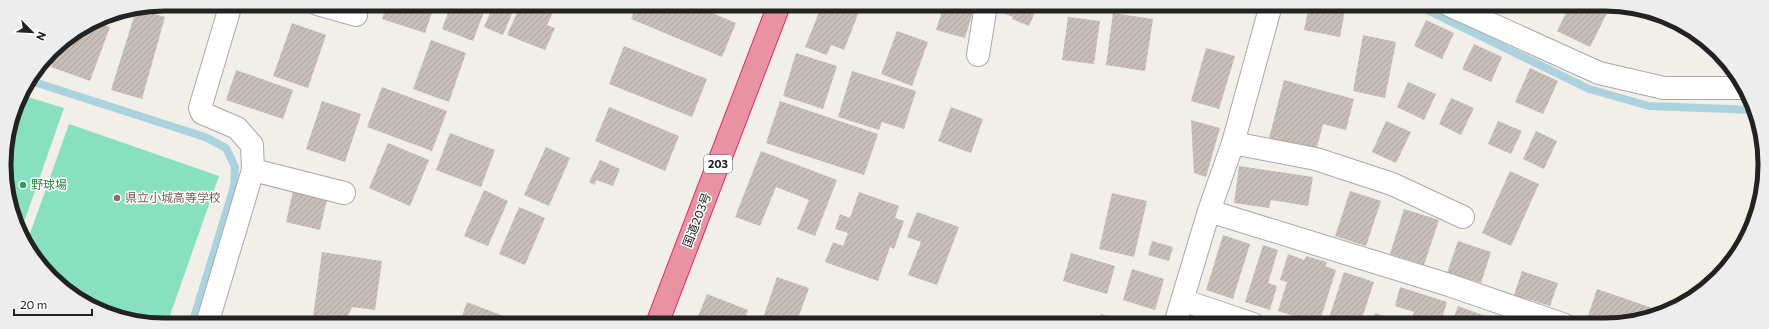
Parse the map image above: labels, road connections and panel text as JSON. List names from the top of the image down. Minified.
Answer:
{"streets":{"highway":["203","国道203号"]},"places":["野球場","県立小城高等学校"],"scale_bar":"20 m","north":"bottom right"}
